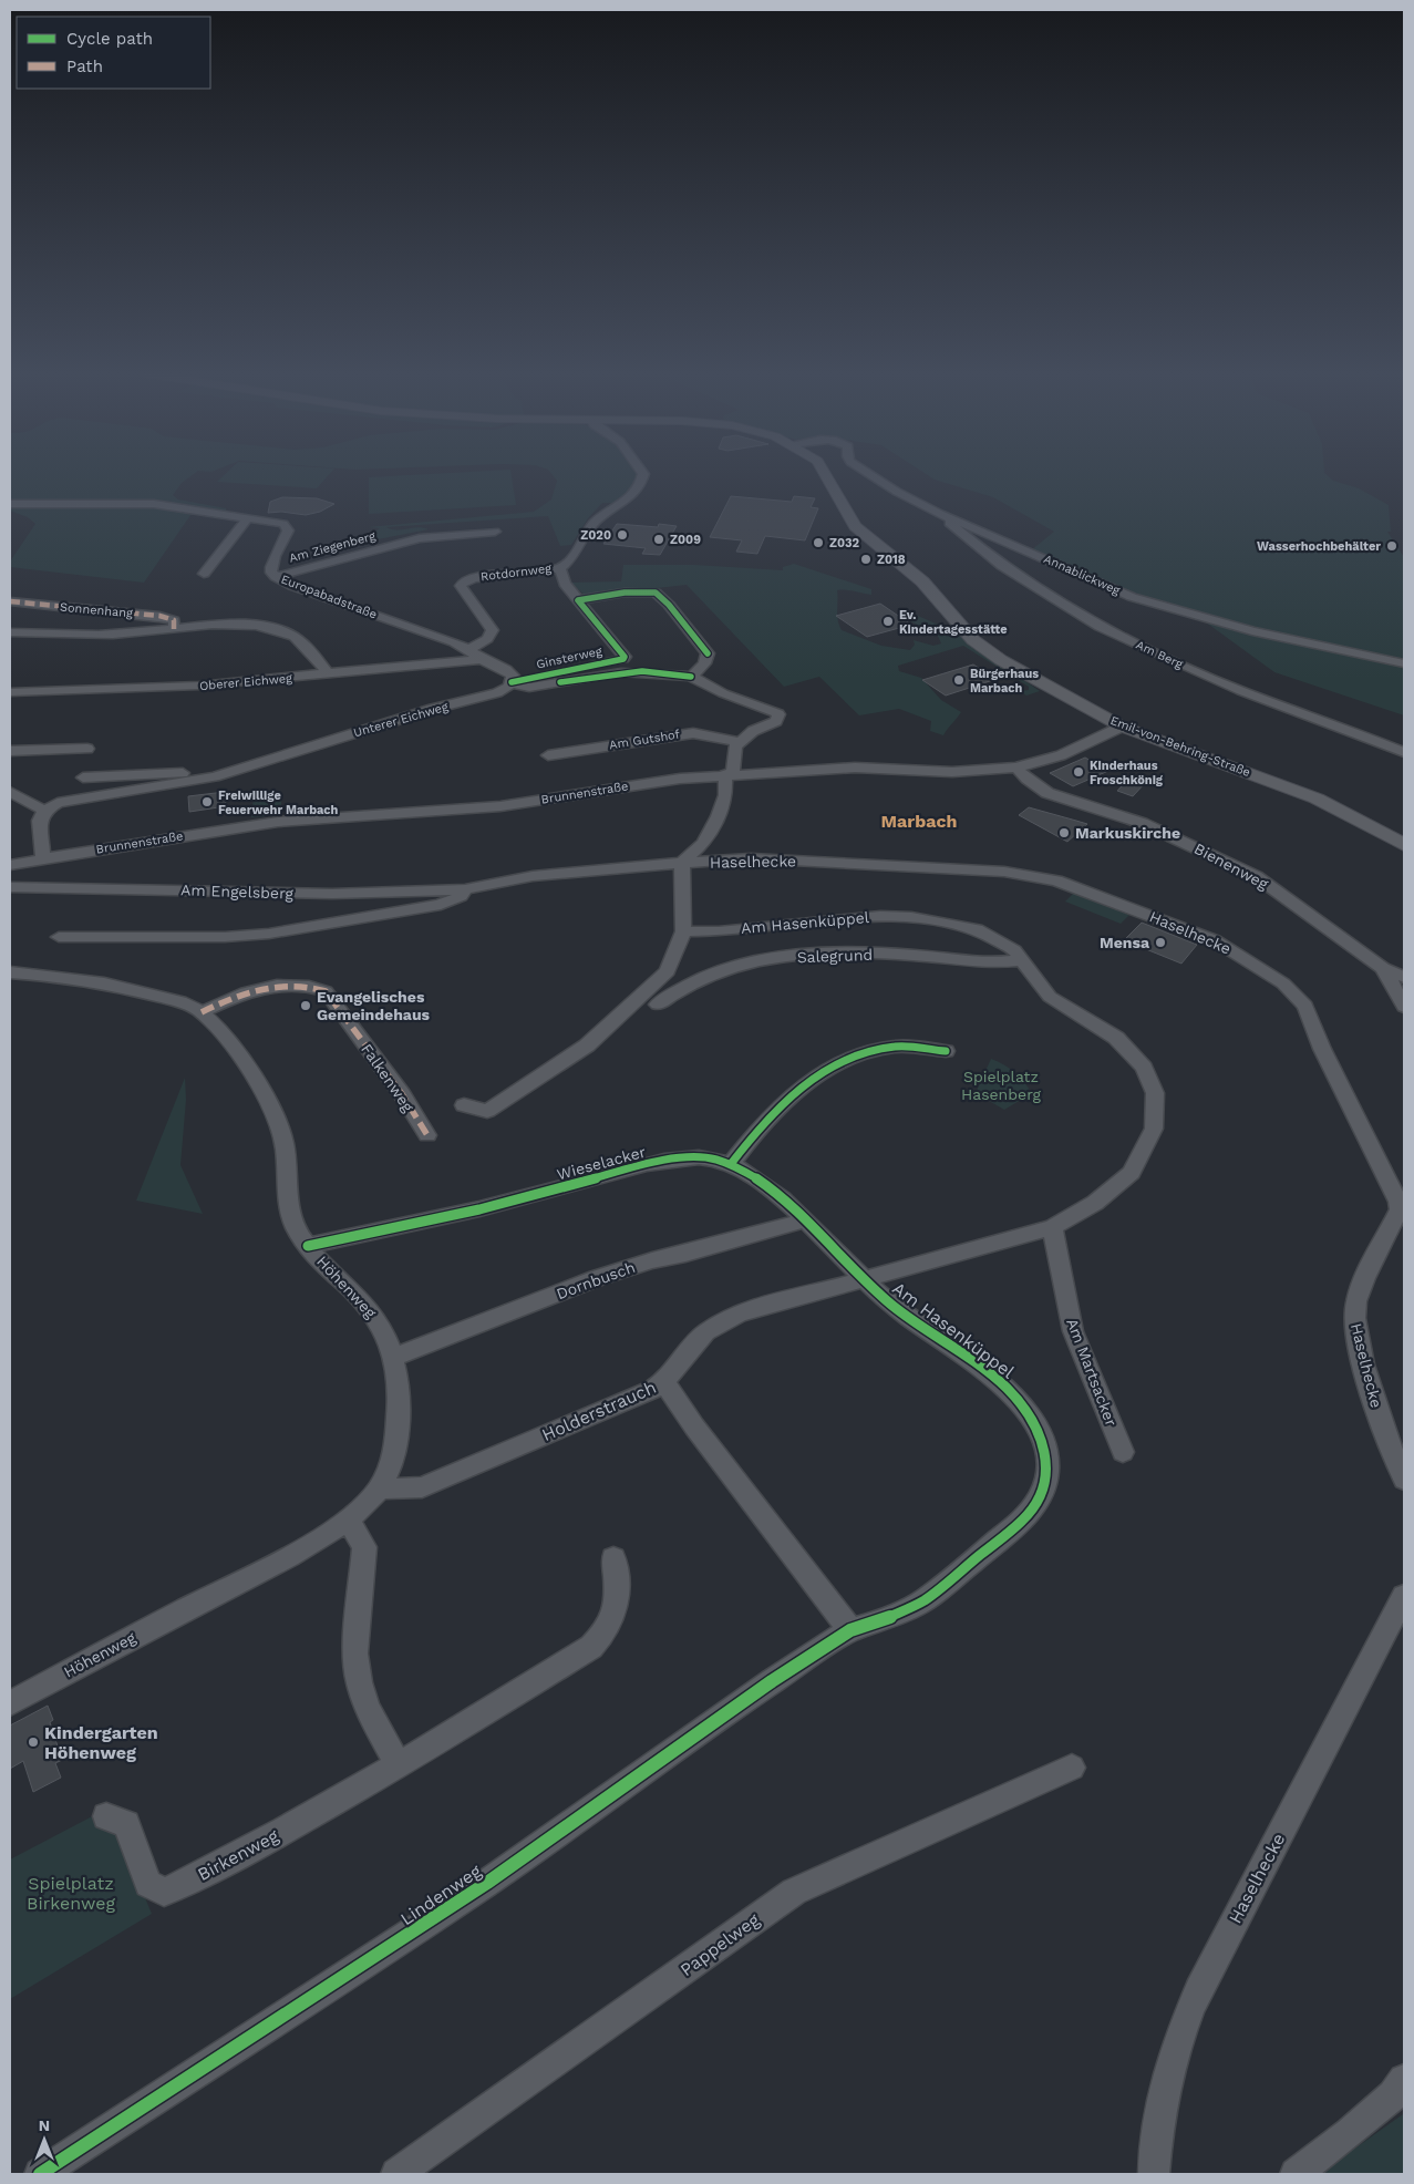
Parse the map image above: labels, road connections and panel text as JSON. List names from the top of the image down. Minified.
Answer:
{"streets":{"main road":["Emil-von-Behring-Straße"],"street":["Am Ziegenberg","Rotdornweg","Annablickweg","Europabadstraße","Sonnenhang","Am Berg","Ginsterweg","Oberer Eichweg","Unterer Eichweg","Am Gutshof","Brunnenstraße","Haselhecke","Bienenweg","Am Engelsberg","Am Hasenküppel","Salegrund","Falkenweg","Wieselacker","Dornbusch","Höhenweg","Am Martsacker","Holderstrauch","Birkenweg","Lindenweg","Pappelweg"]},"crossings":[["Am Ziegenberg","Europabadstraße"],["Rotdornweg","Europabadstraße"],["Rotdornweg","Ginsterweg"],["Annablickweg","Am Berg"],["Europabadstraße","Oberer Eichweg"],["Sonnenhang","Oberer Eichweg"],["Ginsterweg","Unterer Eichweg"],["Emil-von-Behring-Straße","Brunnenstraße"],["Brunnenstraße","Bienenweg"],["Haselhecke","Am Engelsberg"],["Am Hasenküppel","Salegrund"],["Am Hasenküppel","Wieselacker"],["Am Hasenküppel","Am Martsacker"],["Am Hasenküppel","Holderstrauch"],["Am Hasenküppel","Lindenweg"],["Falkenweg","Höhenweg"],["Wieselacker","Dornbusch"],["Wieselacker","Höhenweg"],["Wieselacker","Holderstrauch"],["Dornbusch","Höhenweg"],["Höhenweg","Holderstrauch"]],"districts":["Marbach"],"parks":["Spielplatz Hasenberg","Spielplatz Birkenweg"],"places":["Z020","Z009","Z032","Wasserhochbehälter","Z018","Ev. Kindertagesstätte","Bürgerhaus Marbach","Kinderhaus Froschkönig","Freiwillige Feuerwehr Marbach","Markuskirche","Mensa","Evangelisches Gemeindehaus","Kindergarten Höhenweg"],"legend":["Cycle path","Path"],"north":"top"}
